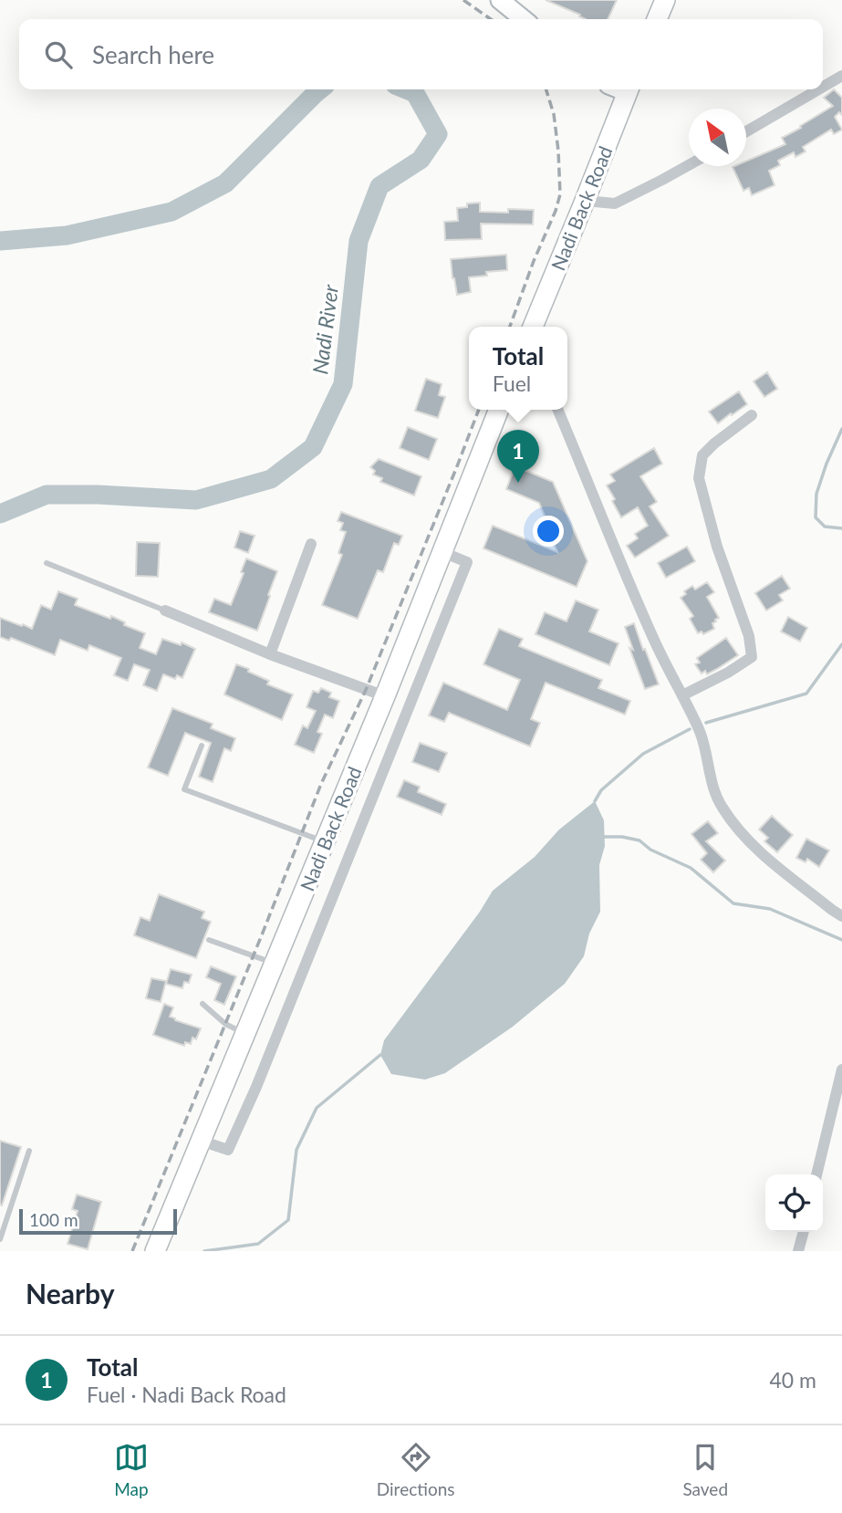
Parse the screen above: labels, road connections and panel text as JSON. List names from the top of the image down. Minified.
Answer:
{"streets":{"highway":["Nadi Back Road"]},"water":["Nadi River"],"scale_bar":"100 m","north":"top left","page":{"search":"Search here","popup":["Total","Fuel"],"pins":"1","scale":"100 m","heading":"Nearby","list":[{"mark":"1","name":"Total","note":"Fuel · Nadi Back Road","value":"40 m"}],"nav":["Map","Directions","Saved"]}}
